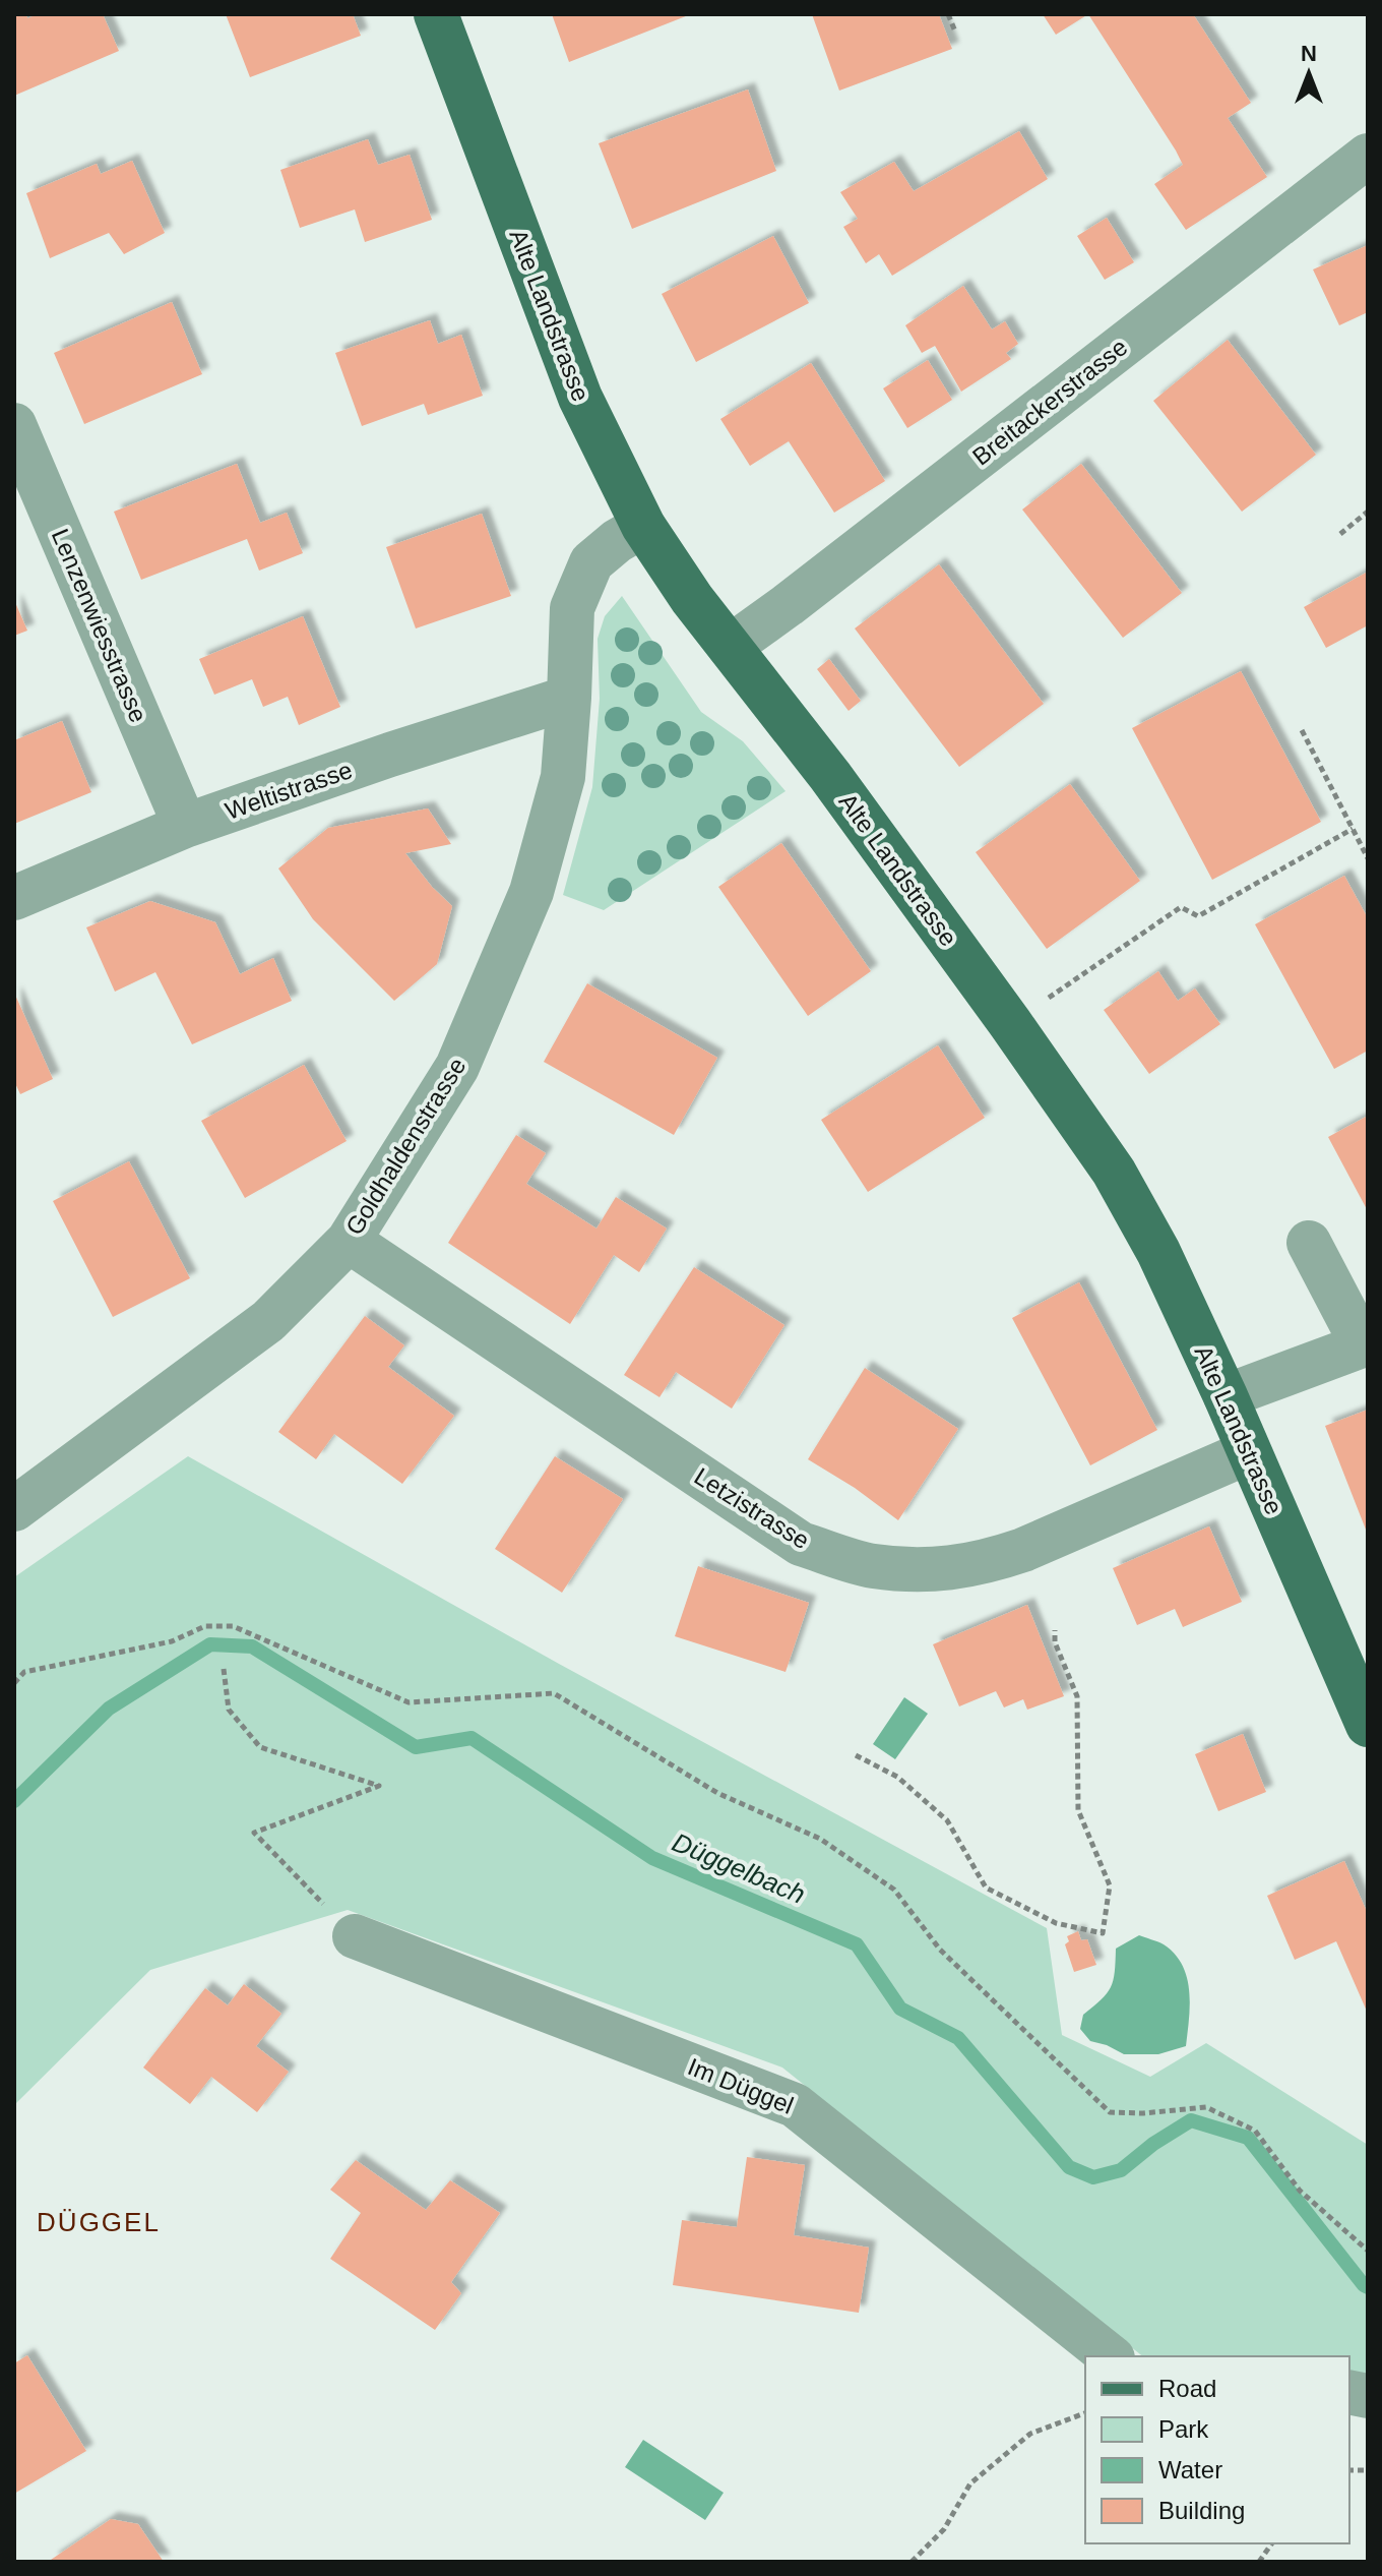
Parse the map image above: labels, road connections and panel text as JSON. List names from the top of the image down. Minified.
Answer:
{"streets":{"main road":["Alte Landstrasse"],"street":["Breitackerstrasse","Lenzenwiesstrasse","Weltistrasse","Goldhaldenstrasse","Letzistrasse","Im Düggel"]},"crossings":[["Alte Landstrasse","Breitackerstrasse"],["Alte Landstrasse","Goldhaldenstrasse"],["Alte Landstrasse","Letzistrasse"],["Lenzenwiesstrasse","Weltistrasse"],["Weltistrasse","Goldhaldenstrasse"],["Goldhaldenstrasse","Letzistrasse"]],"districts":["DÜGGEL"],"water":["Düggelbach"],"legend":["Road","Park","Water","Building"],"north":"top"}
